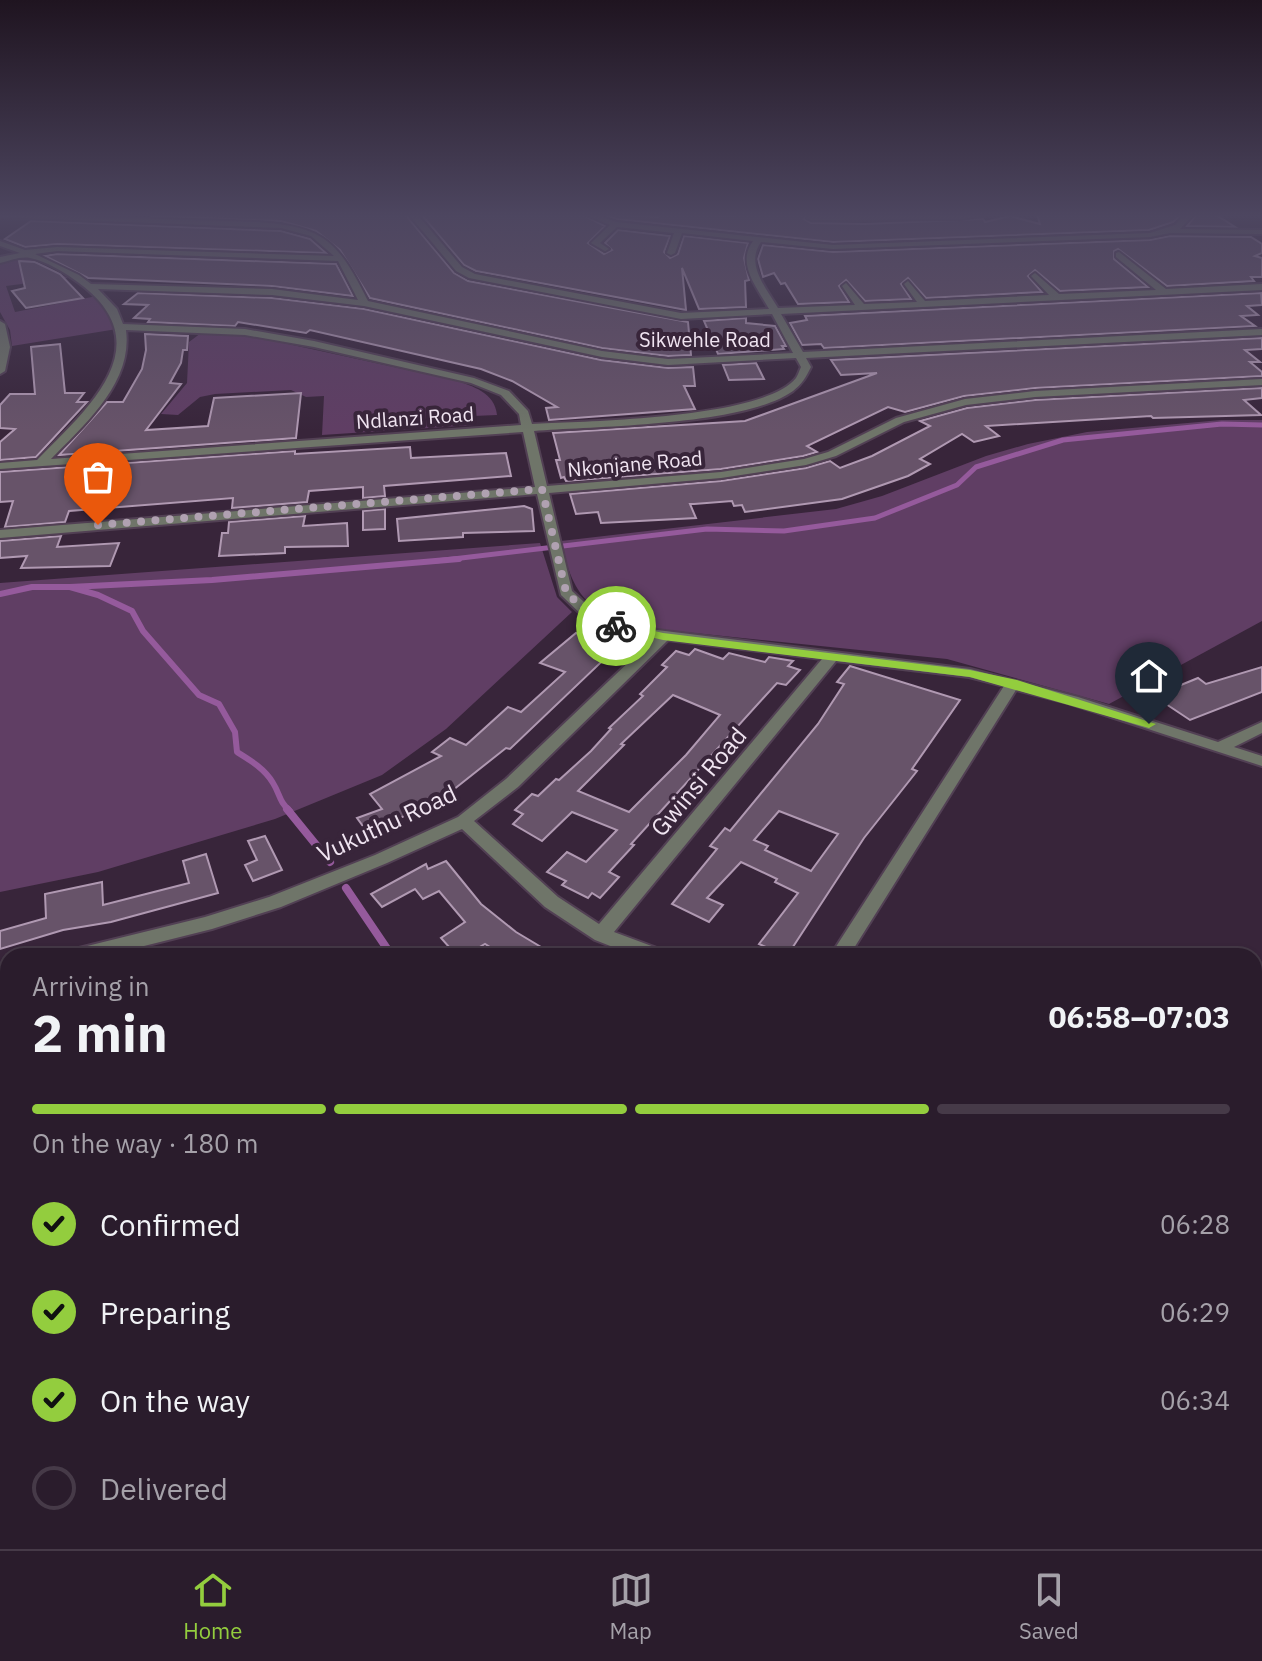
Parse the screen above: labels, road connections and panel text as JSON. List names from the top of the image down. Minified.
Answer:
{"streets":{"street":["Sikwehle Road","Ndlanzi Road","Nkonjane Road","Gwinsi Road","Vukuthu Road"]},"crossings":[["Sikwehle Road","Ndlanzi Road"]],"page":{"heading":["2 min","Arriving in","06:58–07:03"],"bar":"On the way · 180 m","list":[["Confirmed","06:28"],["Preparing","06:29"],["On the way","06:34"],"Delivered"],"tabs":["Home","Map","Saved"]}}
